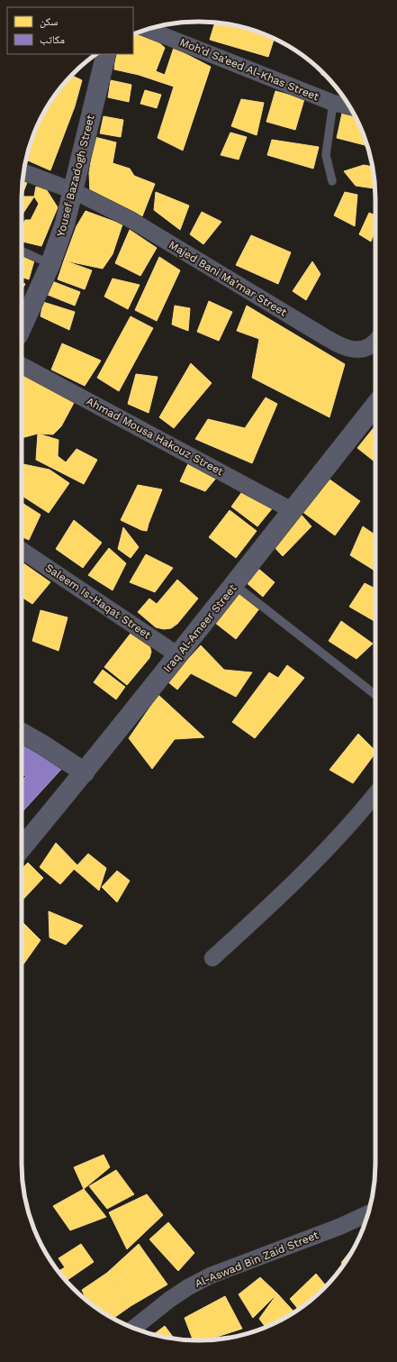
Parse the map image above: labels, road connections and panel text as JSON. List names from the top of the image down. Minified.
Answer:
{"streets":{"main road":["Yousef Bazadogh Street","Iraq Al-Ameer Street"],"street":["Moh’d Sa’eed Al-Khas Street","Majed Bani Ma’mar Street","Ahmad Mousa Hakouz Street","Saleem Is-Haqat Street","Al-Aswad Bin Zaid Street"]},"crossings":[["Yousef Bazadogh Street","Majed Bani Ma’mar Street"],["Ahmad Mousa Hakouz Street","Iraq Al-Ameer Street"],["Saleem Is-Haqat Street","Iraq Al-Ameer Street"]],"legend":["سكن","مكاتب"]}
